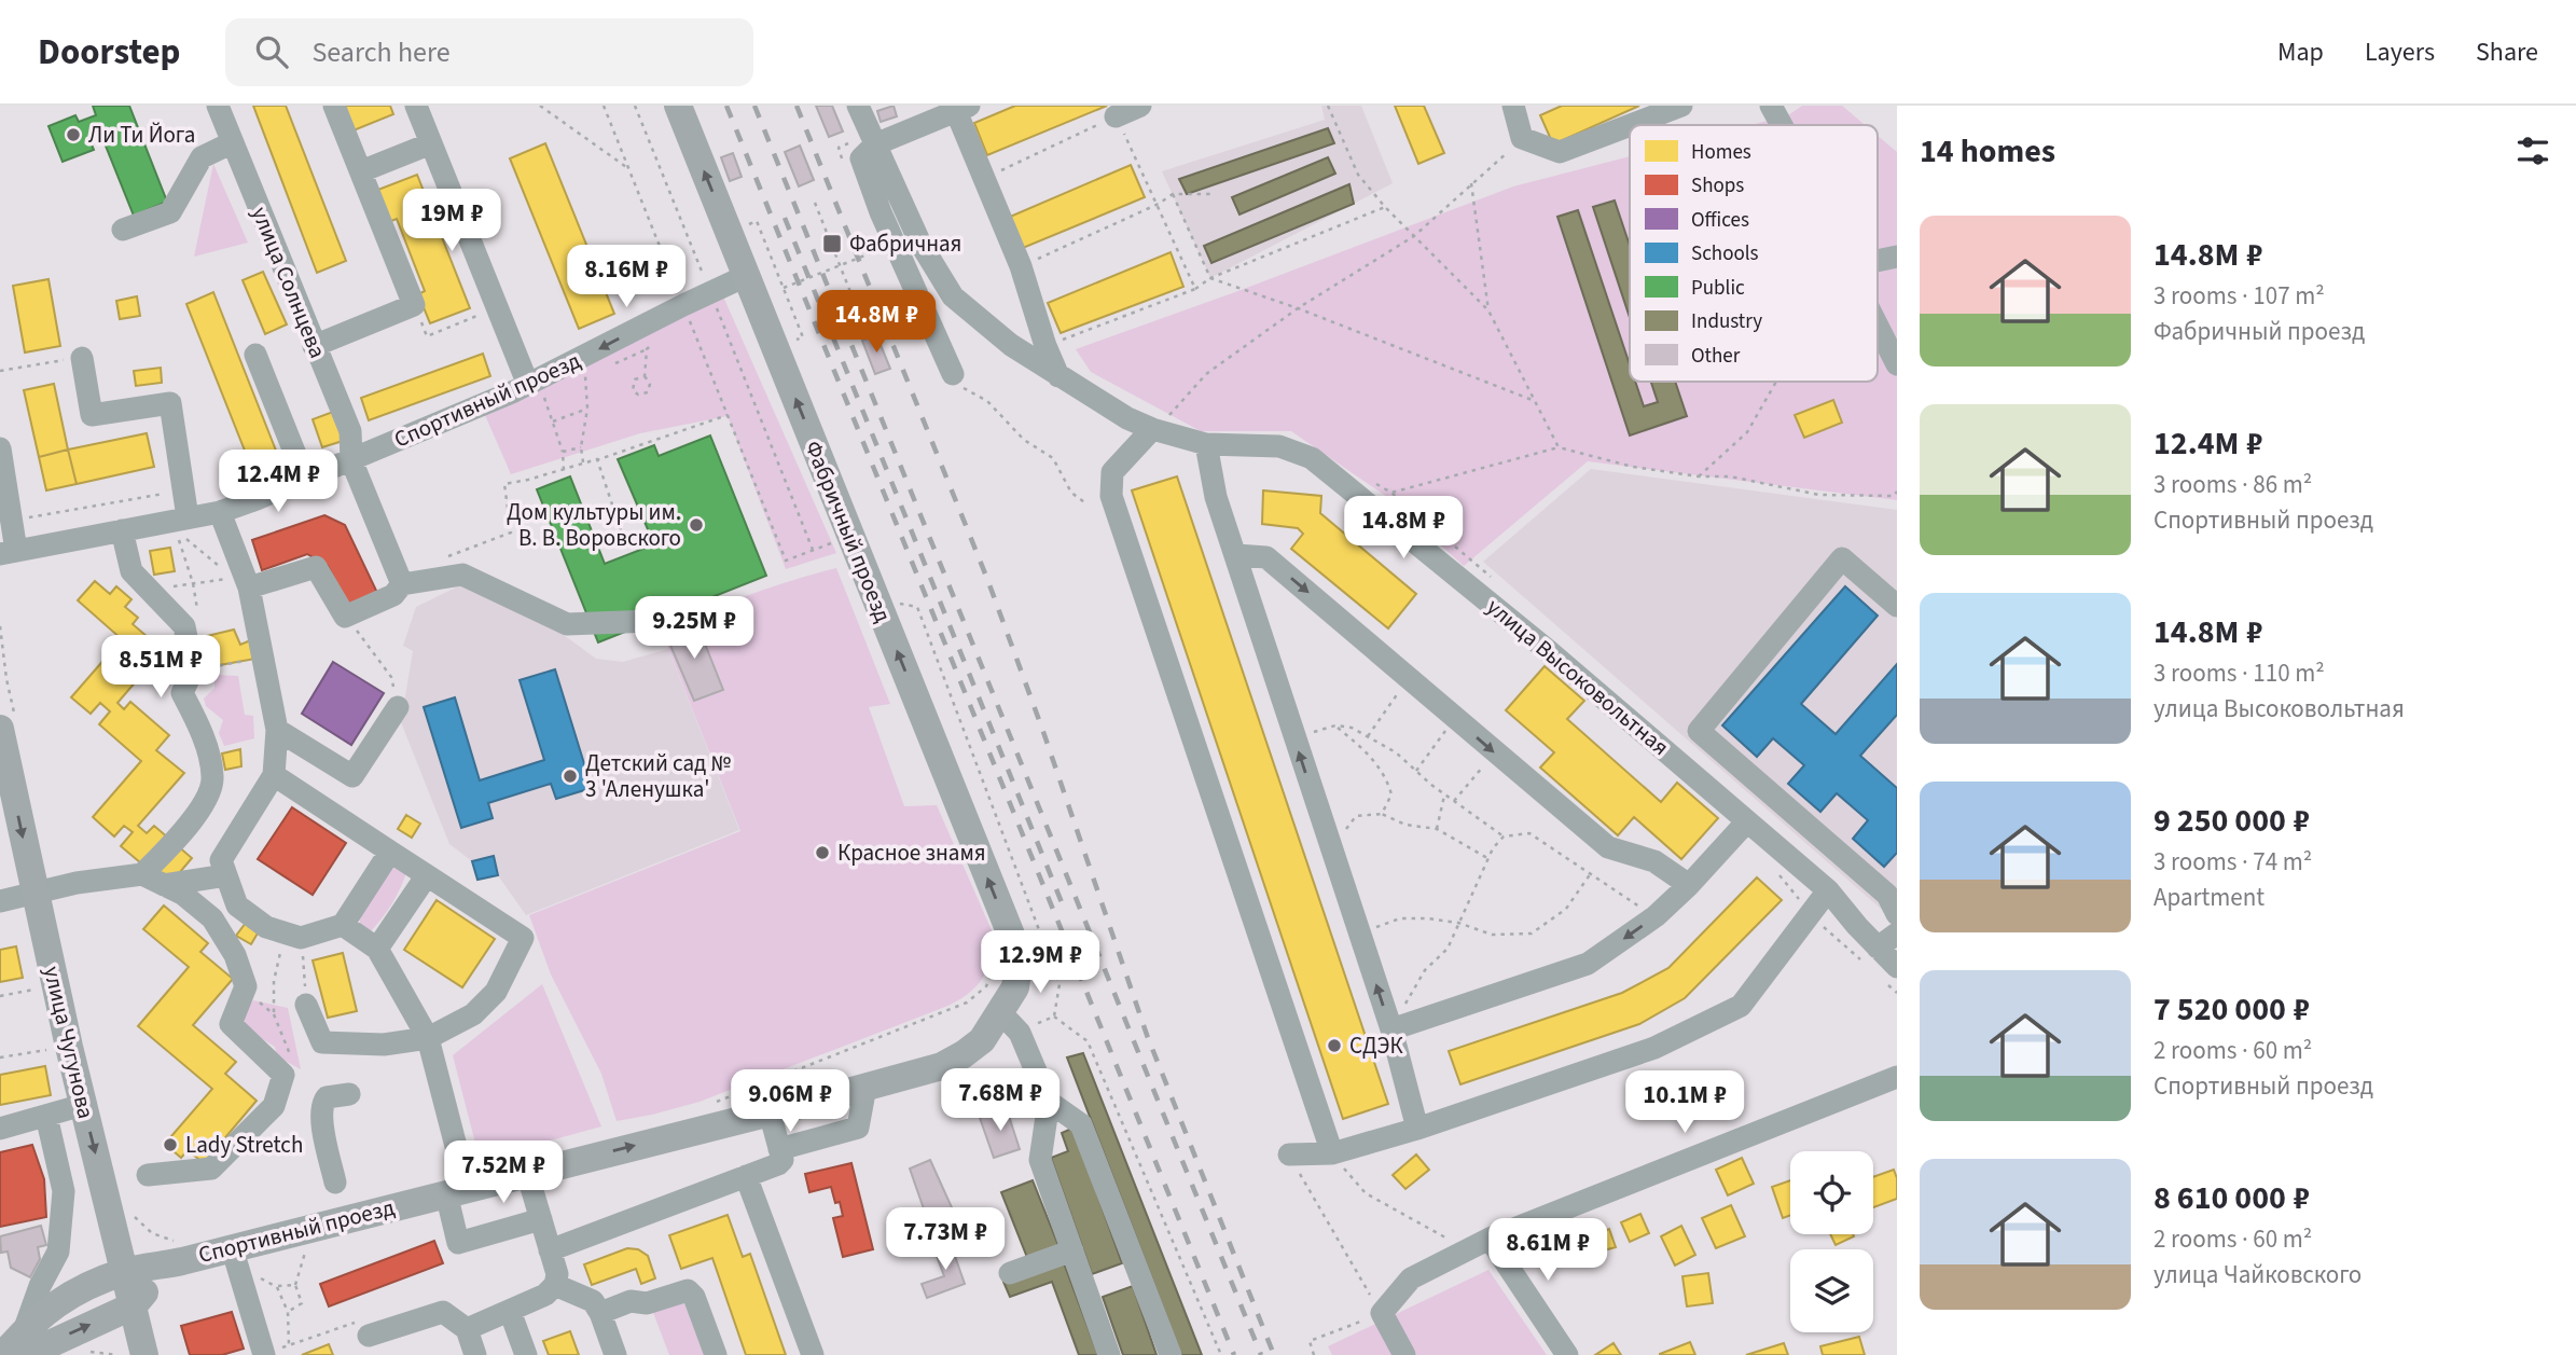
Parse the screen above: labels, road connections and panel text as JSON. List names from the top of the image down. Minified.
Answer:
{"streets":{"main road":["Спортивный проезд","Фабричный проезд","улица Чугунова"],"street":["улица Солнцева","улица Высоковольтная"]},"crossings":[["улица Солнцева","Спортивный проезд"],["Спортивный проезд","Фабричный проезд"],["Спортивный проезд","улица Чугунова"]],"one_way":["Фабричный проезд","улица Чугунова"],"places":{"other":["Ли Ти Йога","Дом культуры им. В. В. Воровского","Детский сад № 3 'Аленушка'","Красное знамя","СДЭК","Lady Stretch"],"transit":["Фабричная"]},"legend":["Homes","Shops","Offices","Schools","Public","Industry","Other"],"page":{"header":"Doorstep","search":"Search here","nav":["Map","Layers","Share"],"heading":"14 homes","price":["19M ₽","8.16M ₽","14.8M ₽","12.4M ₽","14.8M ₽","9.25M ₽","8.51M ₽","12.9M ₽","7.68M ₽","9.06M ₽","10.1M ₽","7.52M ₽","7.73M ₽","8.61M ₽"],"list":[{"name":"14.8M ₽","note":"3 rooms · 107 m² · Фабричный проезд"},{"name":"12.4M ₽","note":"3 rooms · 86 m² · Спортивный проезд"},{"name":"14.8M ₽","note":"3 rooms · 110 m² · улица Высоковольтная"},{"name":"9 250 000 ₽","note":"3 rooms · 74 m² · Apartment"},{"name":"7 520 000 ₽","note":"2 rooms · 60 m² · Спортивный проезд"},{"name":"8 610 000 ₽","note":"2 rooms · 60 m² · улица Чайковского"}]}}
